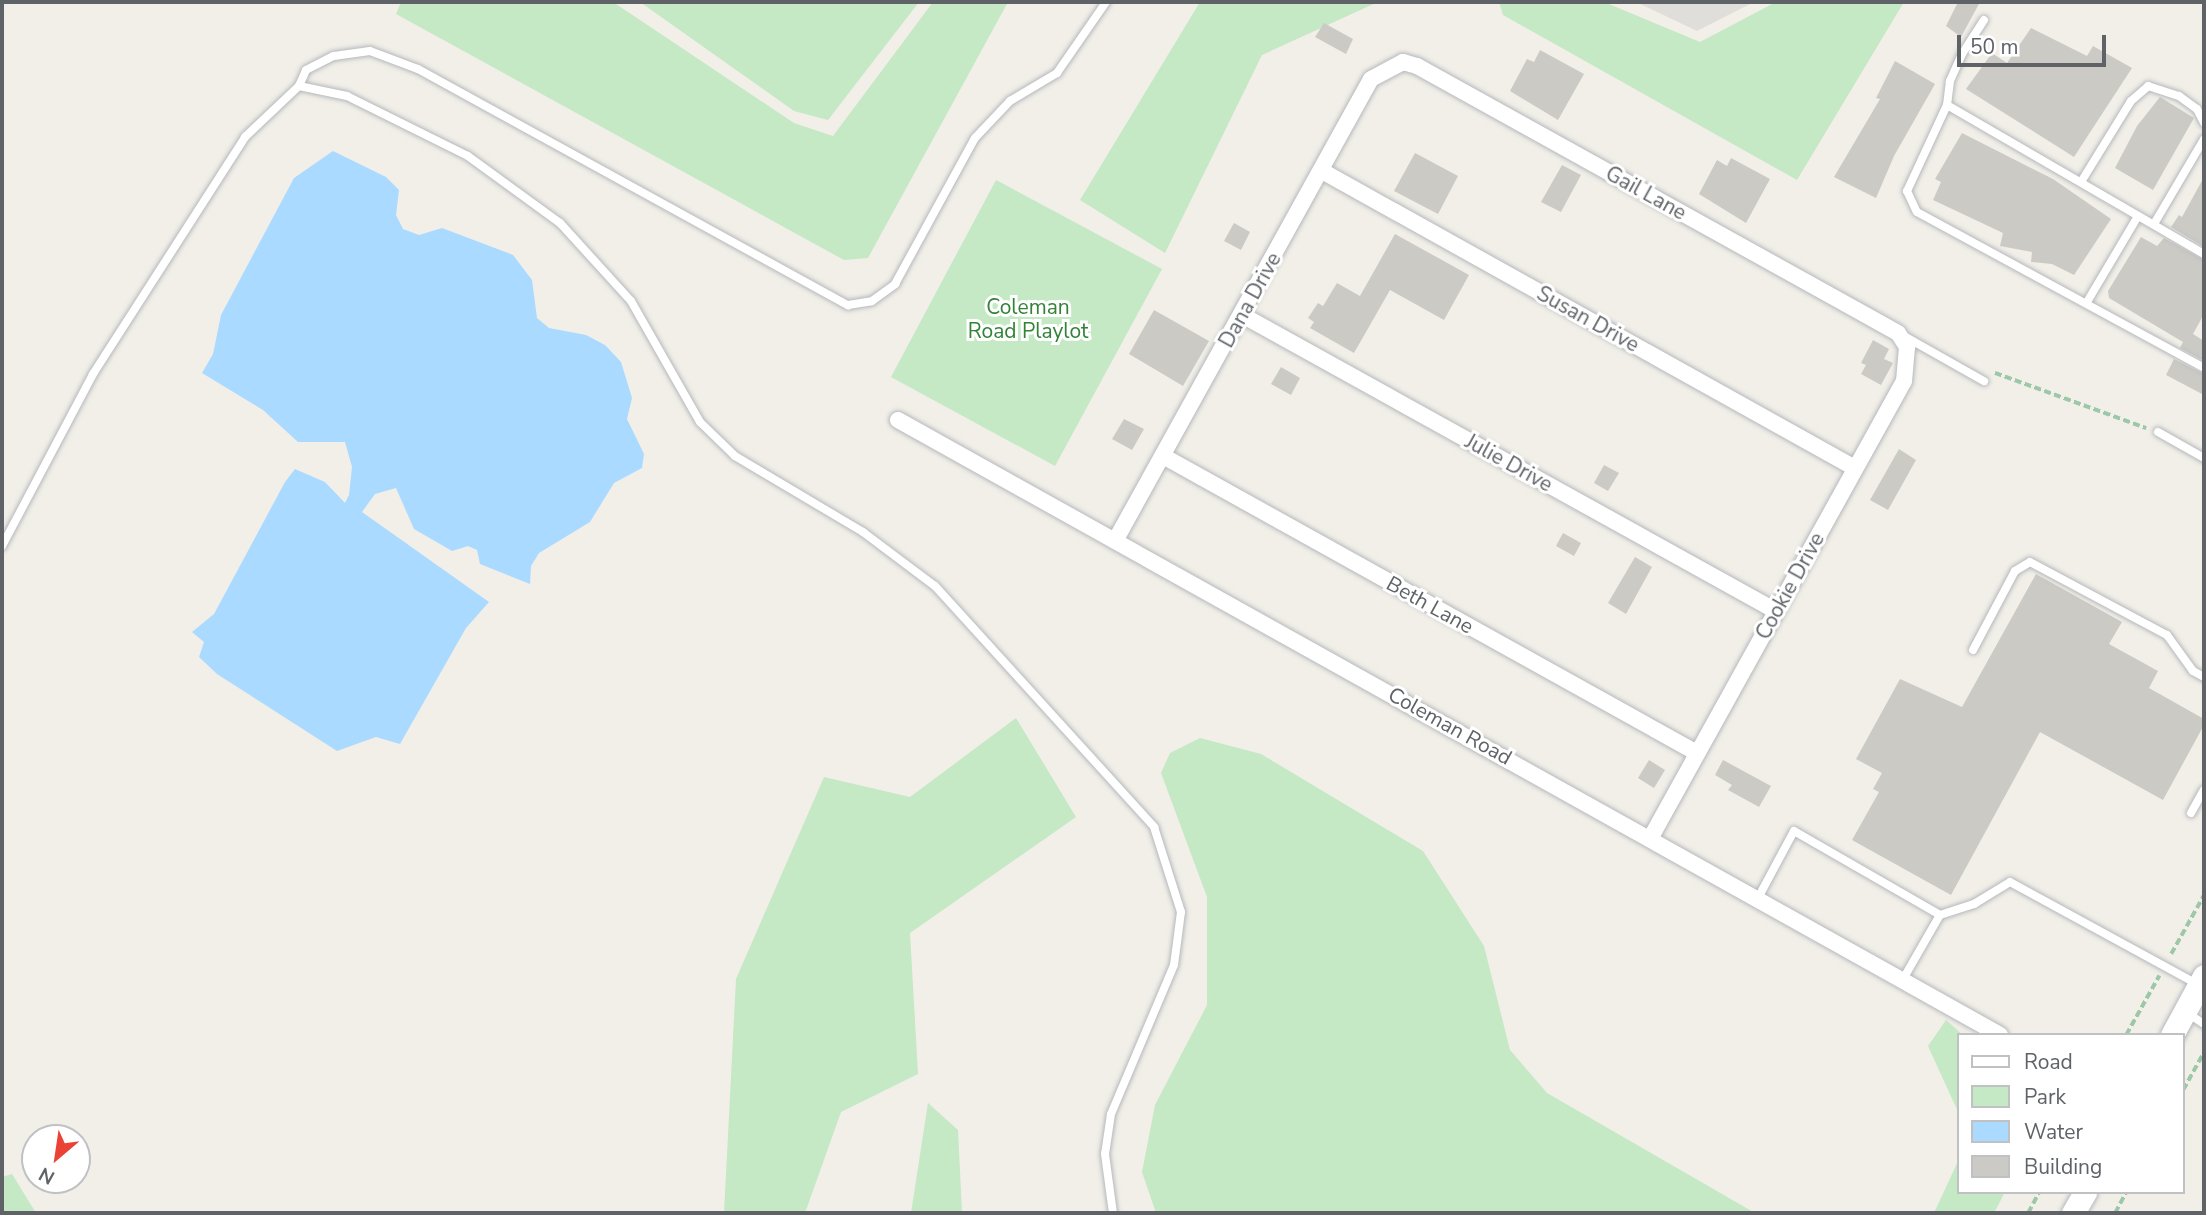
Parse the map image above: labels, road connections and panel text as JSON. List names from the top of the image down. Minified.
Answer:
{"streets":{"street":["Gail Lane","Dana Drive","Susan Drive","Julie Drive","Cookie Drive","Beth Lane","Coleman Road"]},"crossings":[["Gail Lane","Dana Drive"],["Gail Lane","Cookie Drive"],["Dana Drive","Susan Drive"],["Dana Drive","Julie Drive"],["Dana Drive","Beth Lane"],["Dana Drive","Coleman Road"],["Susan Drive","Cookie Drive"],["Julie Drive","Cookie Drive"],["Cookie Drive","Beth Lane"],["Cookie Drive","Coleman Road"]],"parks":["Coleman Road Playlot"],"legend":["Road","Park","Water","Building"],"scale_bar":"50 m","north":"bottom left"}
